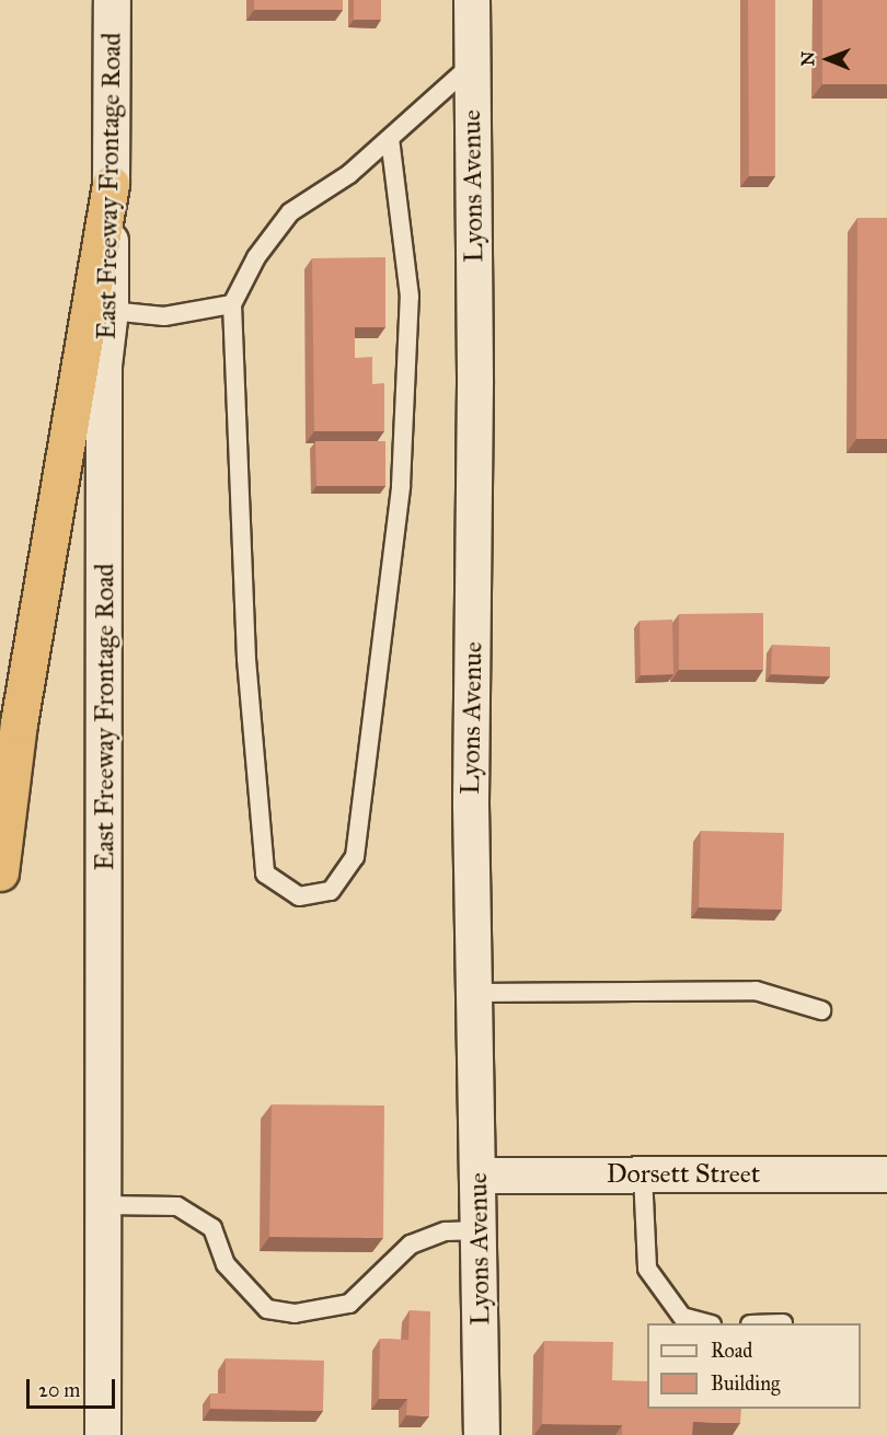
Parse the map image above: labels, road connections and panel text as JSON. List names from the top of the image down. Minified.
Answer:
{"streets":{"main road":["East Freeway Frontage Road"],"street":["Lyons Avenue","Dorsett Street"]},"crossings":[["Lyons Avenue","Dorsett Street"]],"legend":["Road","Building"],"scale_bar":"20 m","north":"left"}
